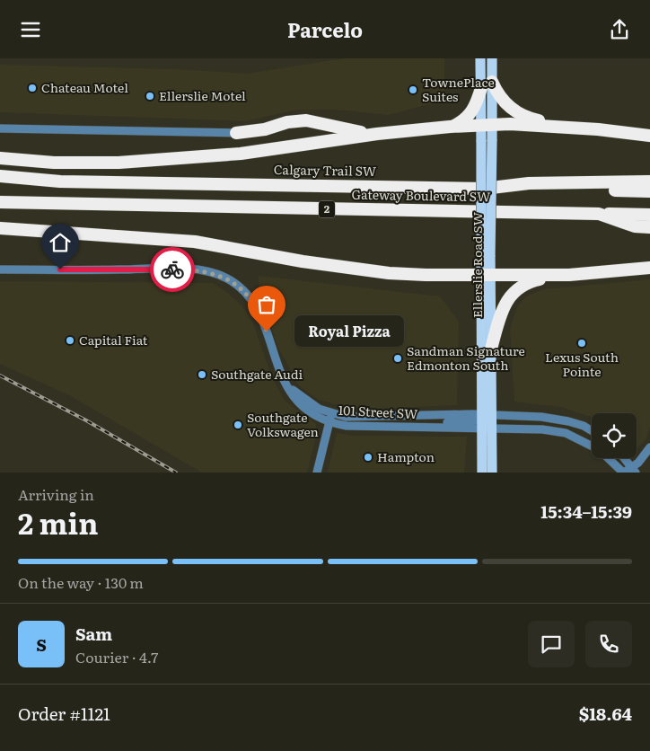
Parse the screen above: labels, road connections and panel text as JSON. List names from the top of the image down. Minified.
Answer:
{"streets":{"highway":["Calgary Trail SW","Gateway Boulevard SW","2"],"main road":["Ellerslie Road SW"],"street":["101 Street SW"]},"crossings":[["Ellerslie Road SW","101 Street SW"]],"places":["Chateau Motel","TownePlace Suites","Ellerslie Motel","Royal Pizza","Capital Fiat","Lexus South Pointe","Sandman Signature Edmonton South","Southgate Audi","Southgate Volkswagen","Hampton"],"page":{"header":"Parcelo","bubble":"Royal Pizza","heading":["2 min","Arriving in","15:34–15:39"],"panel":["Sam","Courier · 4.7","Order #1121","$18.64"],"bar":"On the way · 130 m","round":"S"}}
